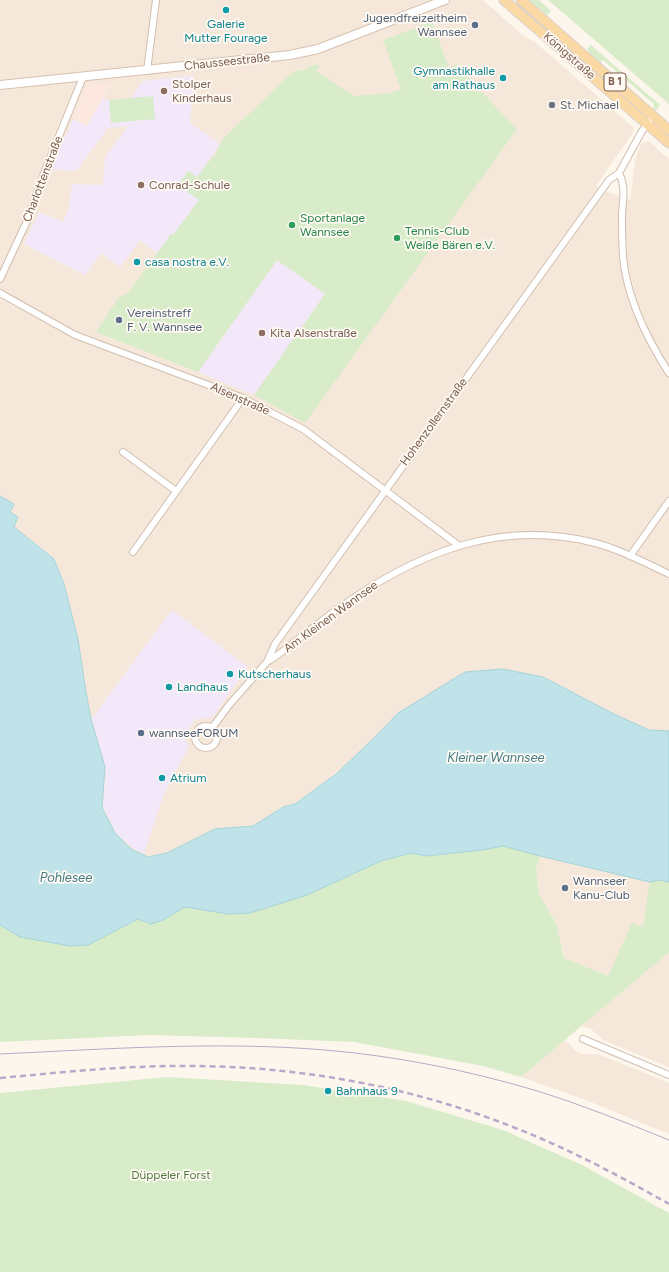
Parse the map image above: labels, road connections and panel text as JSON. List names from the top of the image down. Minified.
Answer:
{"streets":{"main road":["Königstraße","B 1"],"street":["Chausseestraße","Charlottenstraße","Alsenstraße","Hohenzollernstraße","Am Kleinen Wannsee"]},"crossings":[["Königstraße","Hohenzollernstraße"],["Chausseestraße","Charlottenstraße"],["Alsenstraße","Hohenzollernstraße"],["Alsenstraße","Am Kleinen Wannsee"],["Hohenzollernstraße","Am Kleinen Wannsee"]],"water":["Kleiner Wannsee","Pohlesee"],"parks":["Düppeler Forst"],"places":["Galerie Mutter Fourage","Jugendfreizeitheim Wannsee","Gymnastikhalle am Rathaus","Stolper Kinderhaus","St. Michael","Conrad-Schule","Sportanlage Wannsee","Tennis-Club Weiße Bären e.V.","casa nostra e.V.","Vereinstreff F. V. Wannsee","Kita Alsenstraße","Kutscherhaus","Landhaus","wannseeFORUM","Atrium","Wannseer Kanu-Club","Bahnhaus 9"]}
